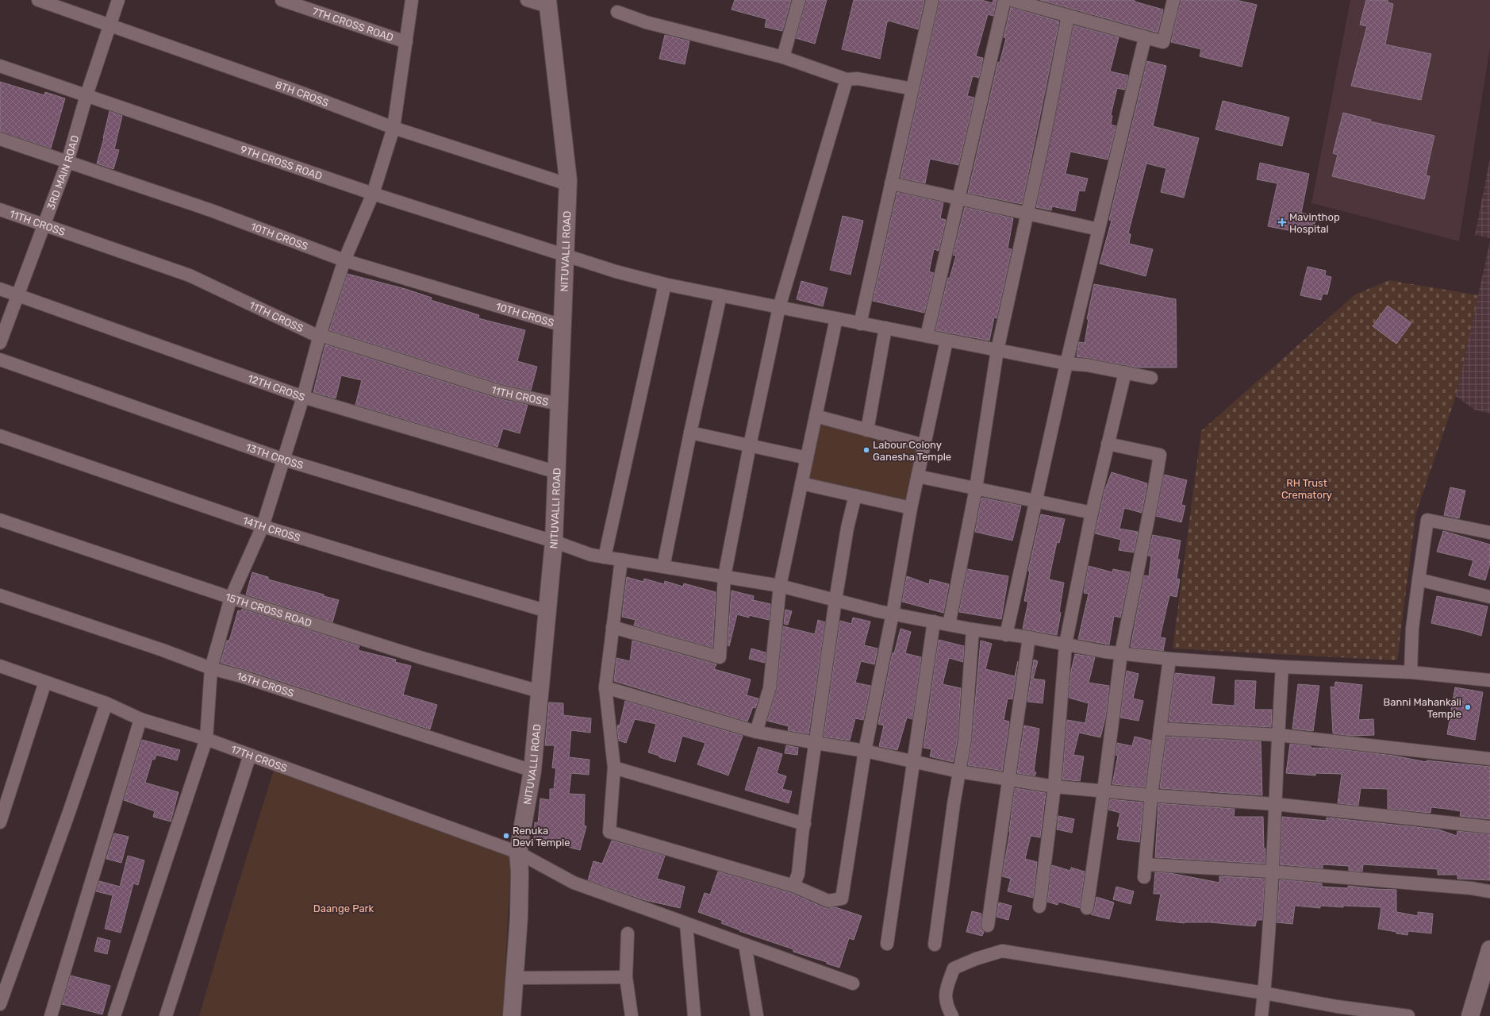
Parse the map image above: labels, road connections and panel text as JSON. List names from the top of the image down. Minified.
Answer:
{"streets":{"street":["7TH CROSS ROAD","8TH CROSS","9TH CROSS ROAD","3RD MAIN ROAD","11TH CROSS","10TH CROSS","NITUVALLI ROAD","12TH CROSS","13TH CROSS","14TH CROSS","15TH CROSS ROAD","16TH CROSS","17TH CROSS"]},"crossings":[["8TH CROSS","3RD MAIN ROAD"],["8TH CROSS","NITUVALLI ROAD"],["9TH CROSS ROAD","3RD MAIN ROAD"],["9TH CROSS ROAD","NITUVALLI ROAD"],["3RD MAIN ROAD","11TH CROSS"],["3RD MAIN ROAD","10TH CROSS"],["3RD MAIN ROAD","12TH CROSS"],["11TH CROSS","NITUVALLI ROAD"],["10TH CROSS","NITUVALLI ROAD"],["NITUVALLI ROAD","12TH CROSS"],["NITUVALLI ROAD","13TH CROSS"],["NITUVALLI ROAD","14TH CROSS"],["NITUVALLI ROAD","15TH CROSS ROAD"],["NITUVALLI ROAD","16TH CROSS"],["NITUVALLI ROAD","17TH CROSS"]],"parks":["RH Trust Crematory","Daange Park"],"places":{"health":["Mavinthop Hospital"],"other":["Labour Colony Ganesha Temple","Banni Mahankali Temple","Renuka Devi Temple"]}}
